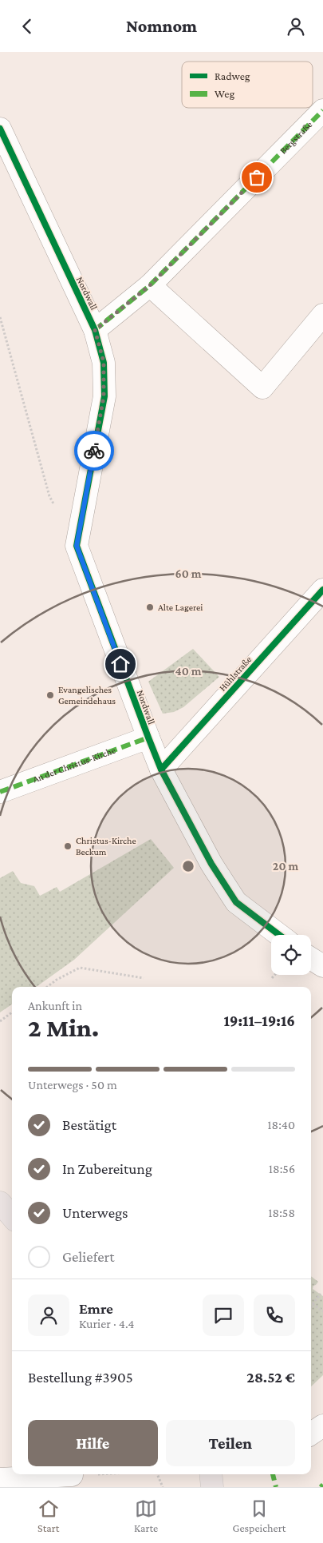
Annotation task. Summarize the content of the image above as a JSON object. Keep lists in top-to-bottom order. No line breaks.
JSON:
{"streets":{"street":["Bergstraße","Nordwall","Hühlstraße","An der Christus-Kirche"]},"crossings":[["Bergstraße","Nordwall"],["Nordwall","Hühlstraße"],["Nordwall","An der Christus-Kirche"]],"places":["Alte Lagerei","Evangelisches Gemeindehaus","Christus-Kirche Beckum"],"legend":["Radweg","Weg"],"page":{"header":"Nomnom","heading":["2 Min.","Ankunft in","19:11–19:16"],"panel":["Emre","Kurier · 4.4","Bestellung #3905","28.52 €"],"bar":"Unterwegs · 50 m","list":[["Bestätigt","18:40"],["In Zubereitung","18:56"],["Unterwegs","18:58"],"Geliefert"],"buttons":["Hilfe","Teilen"],"tabs":["Start","Karte","Gespeichert"]},"rings":["60 m","40 m","20 m"]}
